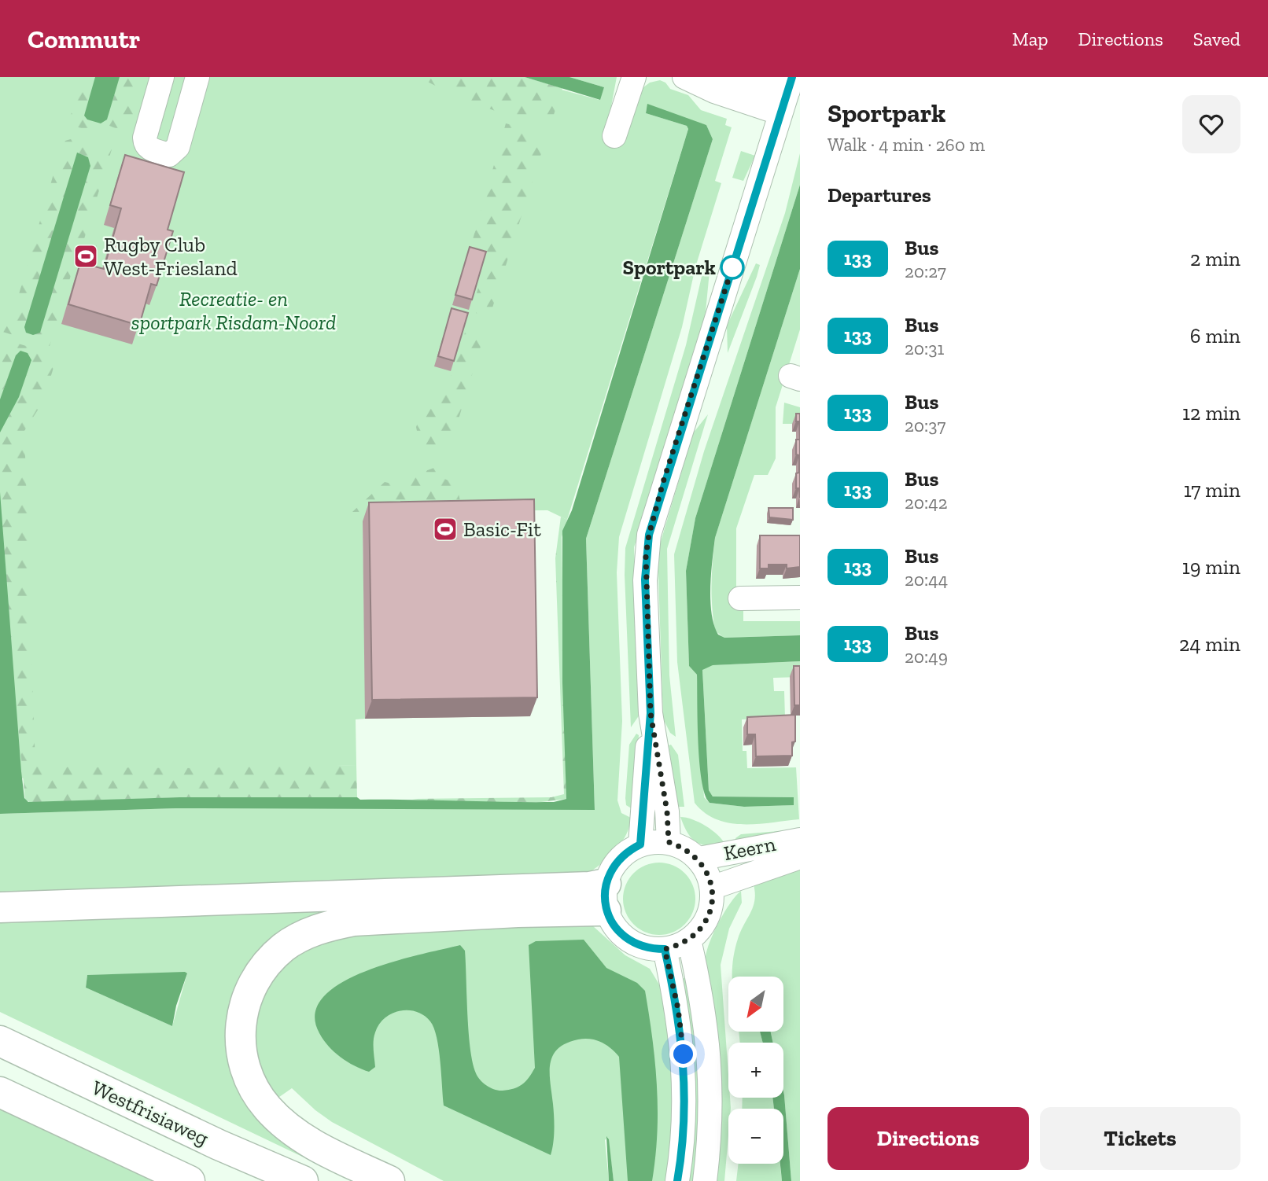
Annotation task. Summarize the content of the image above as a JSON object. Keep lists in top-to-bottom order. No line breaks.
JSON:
{"streets":{"highway":["Westfrisiaweg"],"street":["Keern"]},"parks":["Recreatie- en sportpark Risdam-Noord"],"places":{"sports":["Rugby Club West-Friesland","Basic-Fit"],"other":["Sportpark"]},"lines":["bus line 133"],"north":"bottom left","page":{"header":"Commutr","nav":["Map","Directions","Saved"],"heading":[["Sportpark","Walk · 4 min · 260 m"],"Departures"],"list":[{"mark":"133","name":"Bus","note":"20:27","value":"2 min"},{"mark":"133","name":"Bus","note":"20:31","value":"6 min"},{"mark":"133","name":"Bus","note":"20:37","value":"12 min"},{"mark":"133","name":"Bus","note":"20:42","value":"17 min"},{"mark":"133","name":"Bus","note":"20:44","value":"19 min"},{"mark":"133","name":"Bus","note":"20:49","value":"24 min"}],"map_buttons":["+","−"],"buttons":["Directions","Tickets"]}}
